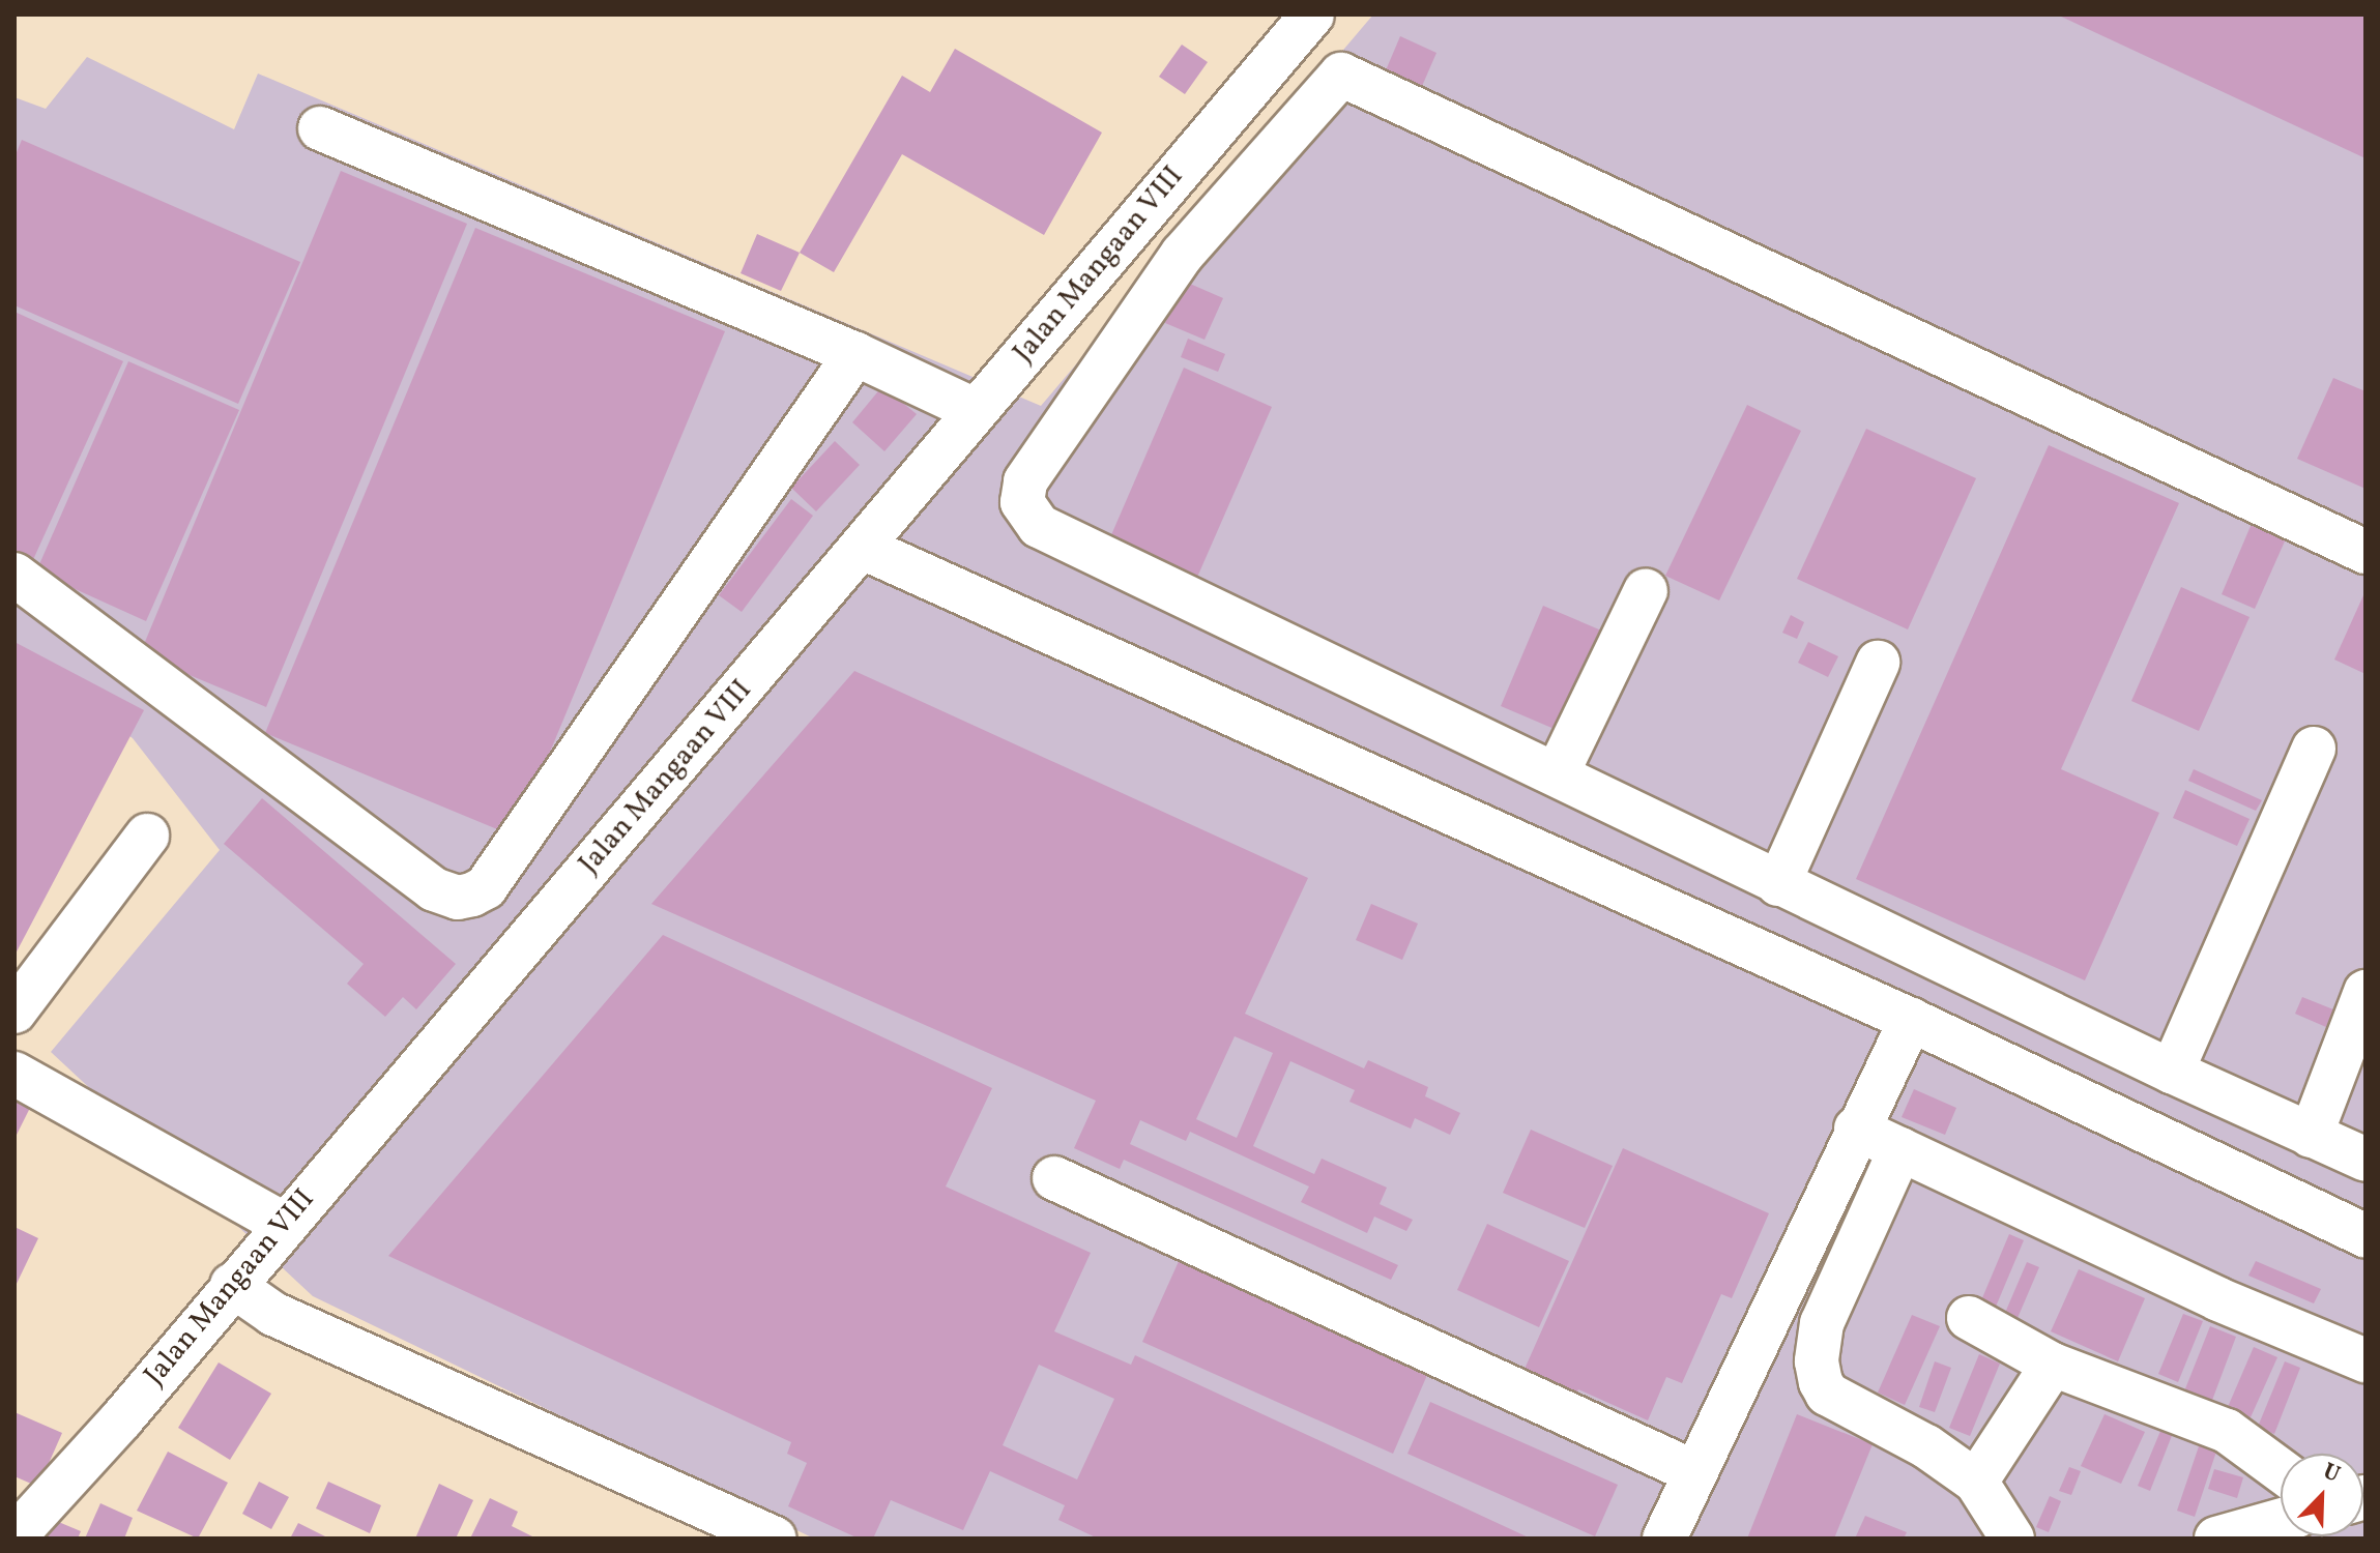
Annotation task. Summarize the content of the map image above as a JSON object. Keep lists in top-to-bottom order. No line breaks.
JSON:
{"streets":{"street":["Jalan Mangaan VIII"]},"north":"top right"}
